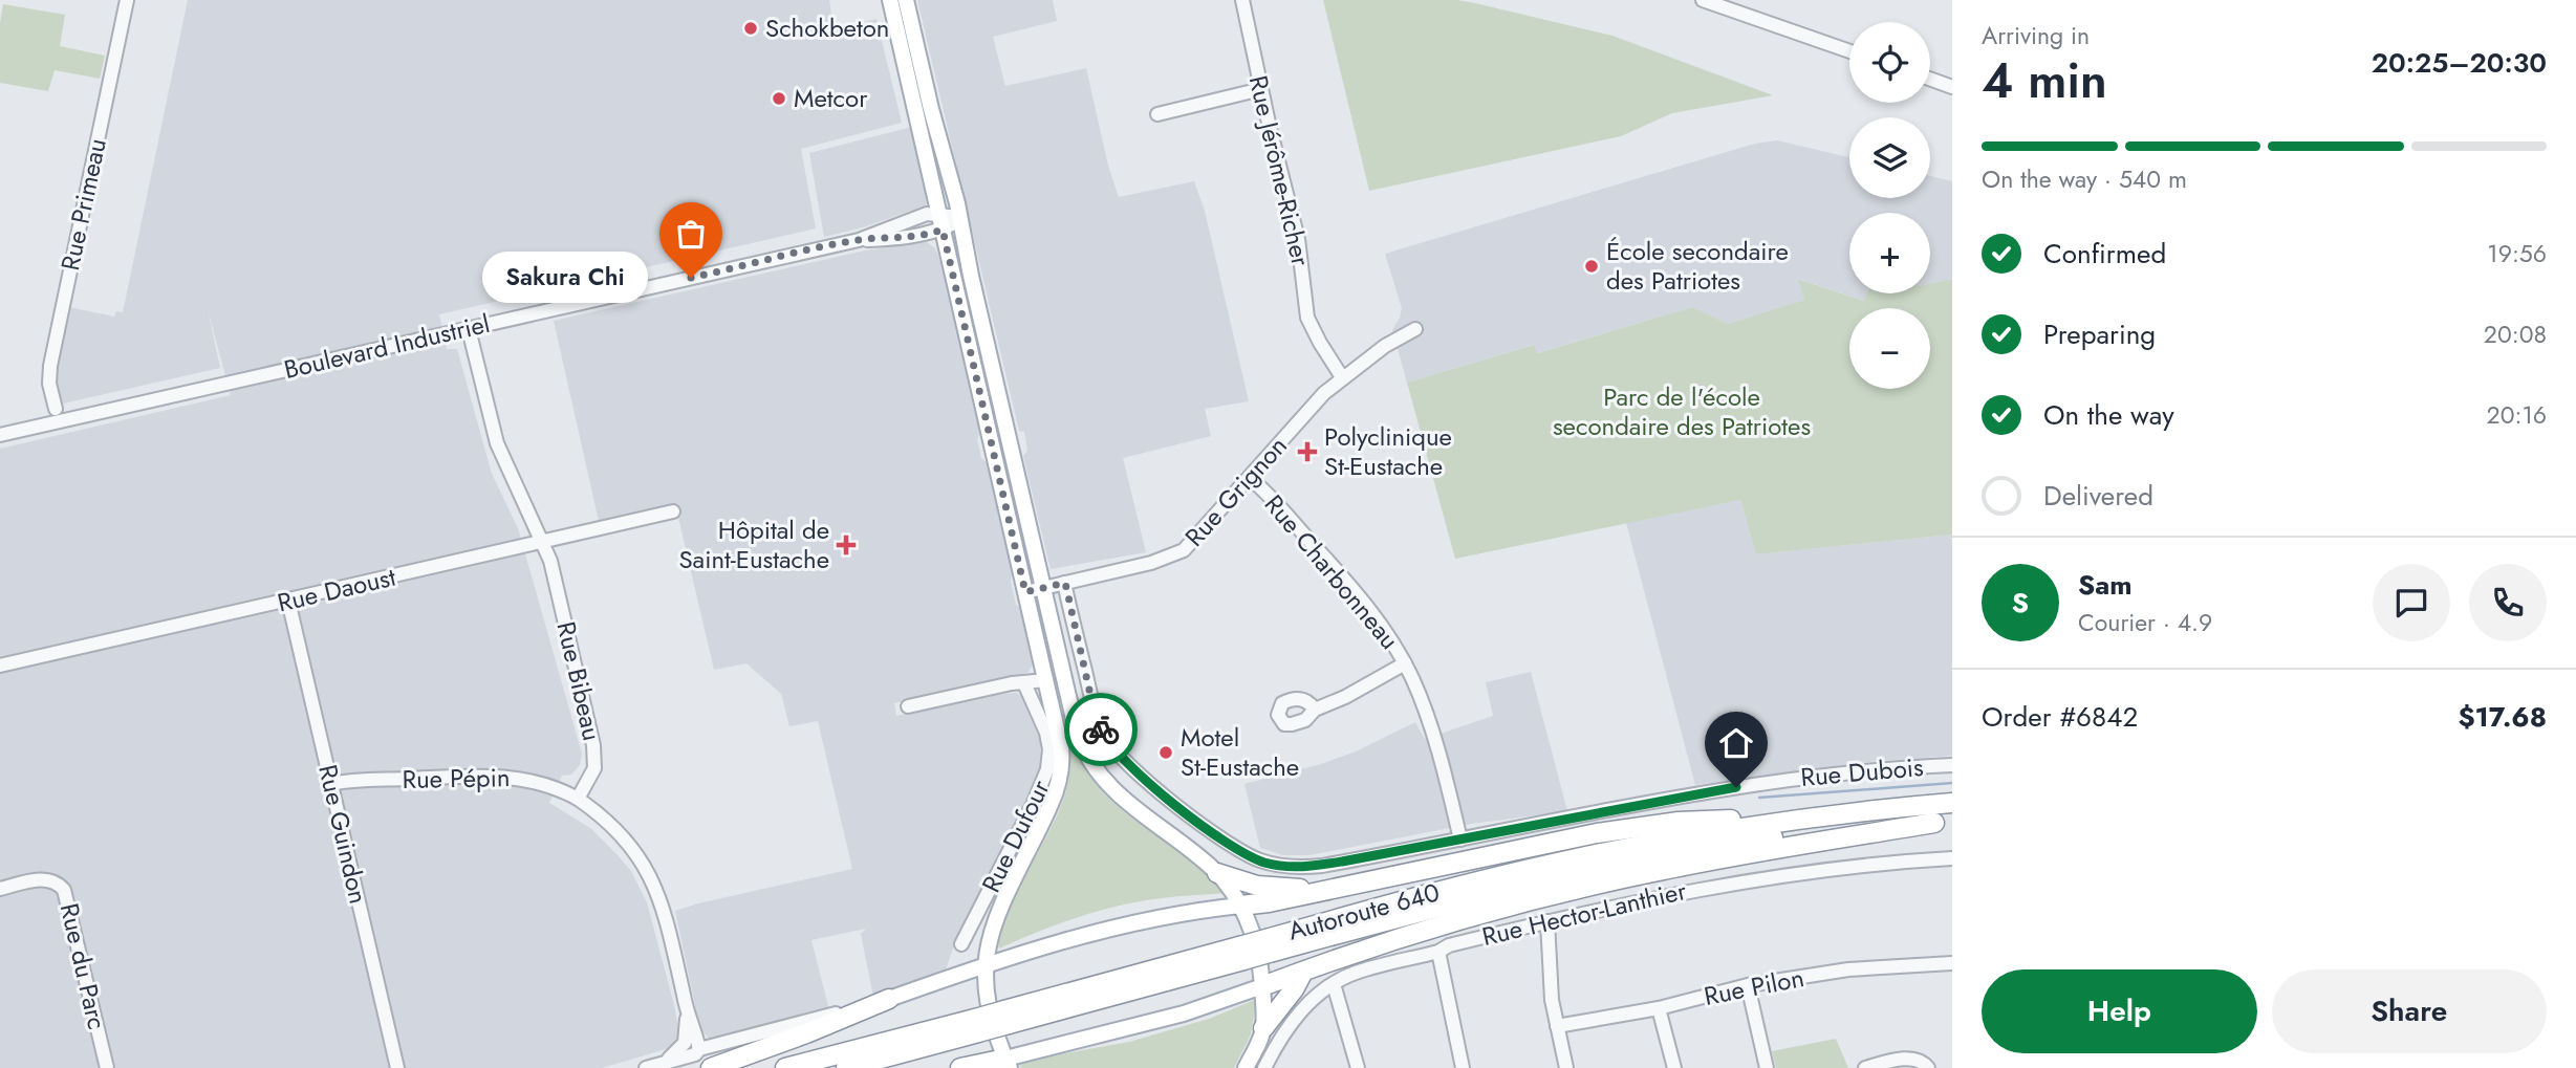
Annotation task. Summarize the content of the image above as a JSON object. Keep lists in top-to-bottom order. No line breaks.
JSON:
{"streets":{"highway":["Autoroute 640"],"street":["Rue Jérôme-Richer","Rue Primeau","Boulevard Industriel","Rue Grignon","Rue Charbonneau","Rue Daoust","Rue Bibeau","Rue Dubois","Rue Pépin","Rue Guindon","Rue Dufour","Rue Hector-Lanthier","Rue du Parc","Rue Pilon"]},"crossings":[["Rue Jérôme-Richer","Rue Grignon"],["Boulevard Industriel","Rue Bibeau"],["Rue Grignon","Rue Charbonneau"],["Rue Grignon","Rue Dubois"],["Rue Charbonneau","Rue Dubois"],["Rue Daoust","Rue Bibeau"],["Rue Daoust","Rue Guindon"],["Rue Bibeau","Rue Pépin"],["Rue Pépin","Rue Guindon"]],"parks":["Parc de l'école secondaire des Patriotes"],"places":{"other":["Schokbeton","Metcor","École secondaire des Patriotes","Sakura Chi","Motel St-Eustache"],"health":["Polyclinique St-Eustache","Hôpital de Saint-Eustache"]},"page":{"heading":["4 min","Arriving in","20:25–20:30"],"panel":["Sam","Courier · 4.9","Order #6842","$17.68"],"map_buttons":["+","−"],"bar":"On the way · 540 m","list":[["Confirmed","19:56"],["Preparing","20:08"],["On the way","20:16"],"Delivered"],"bubble":"Sakura Chi","round":"S","buttons":["Help","Share"]}}
